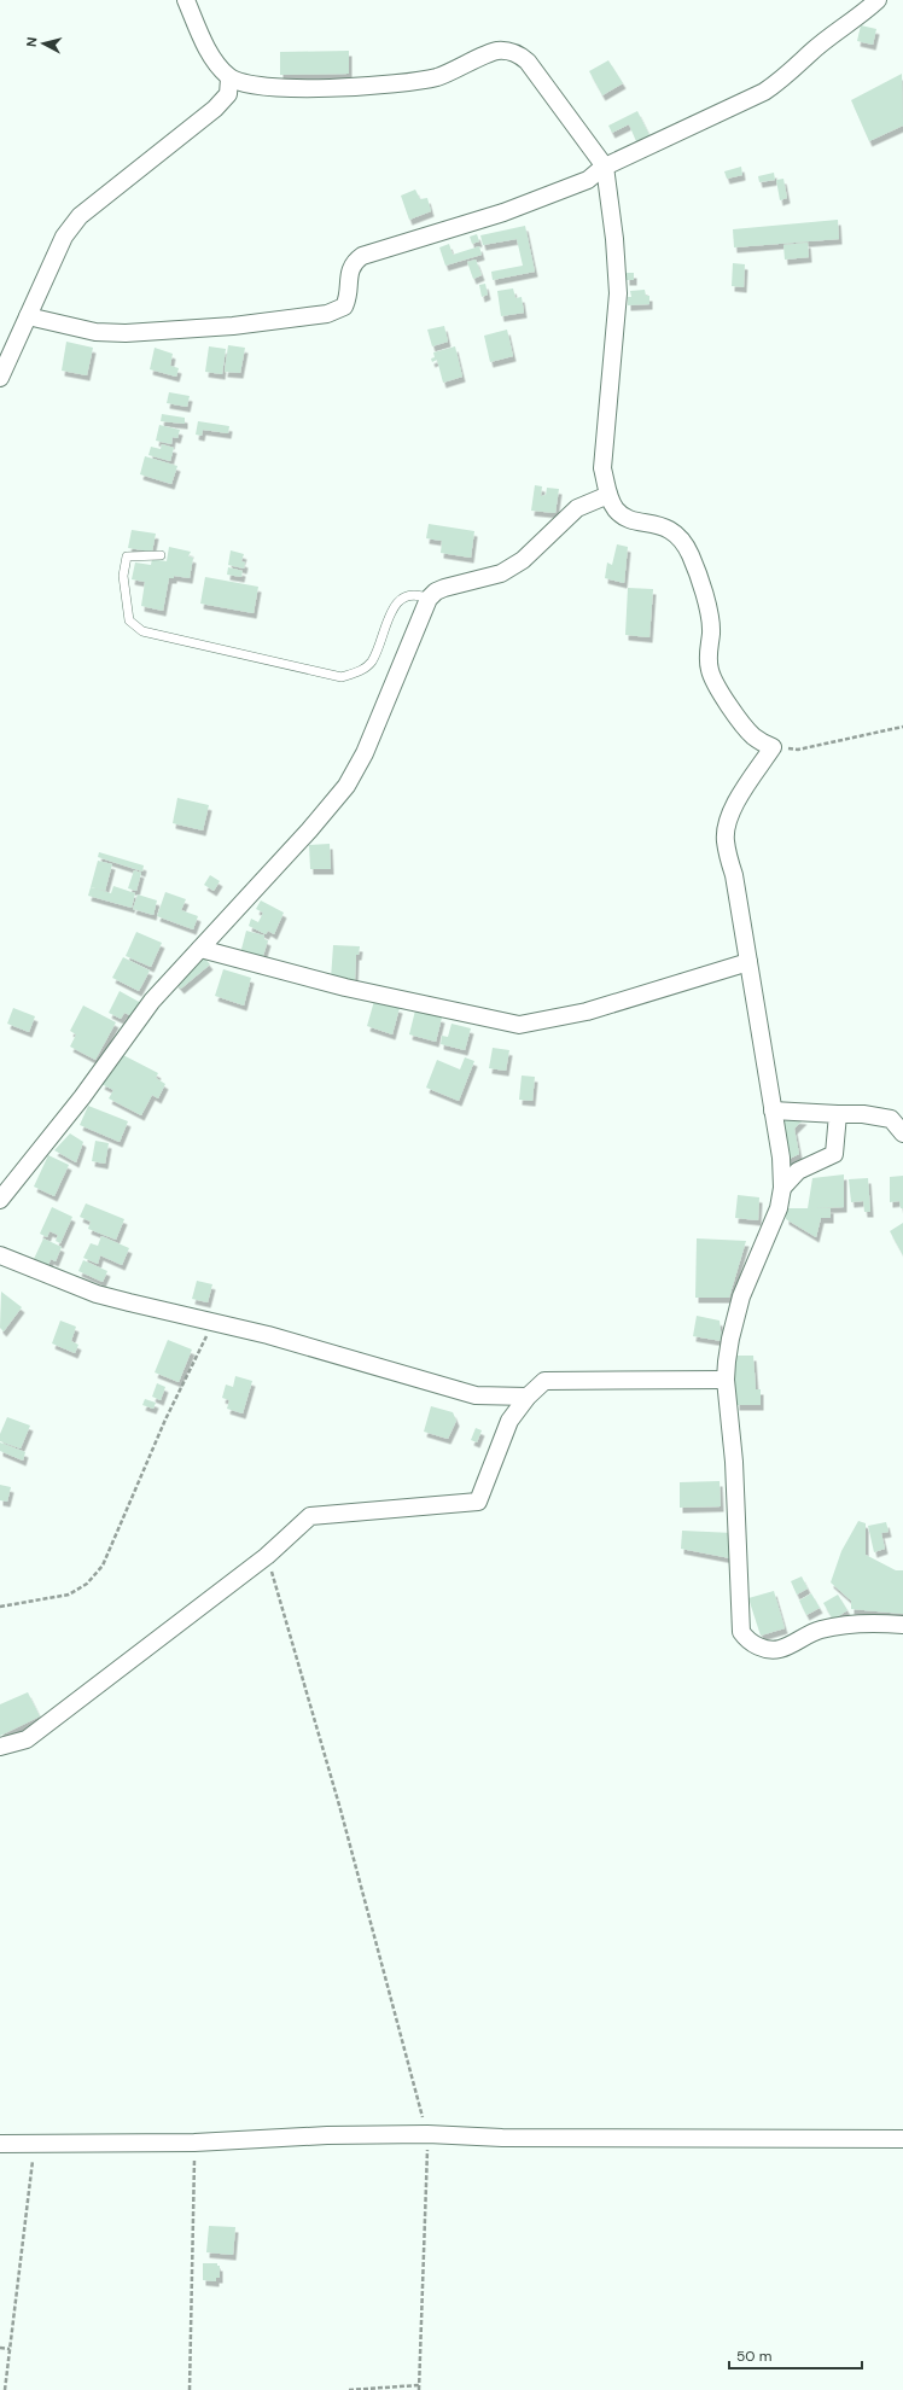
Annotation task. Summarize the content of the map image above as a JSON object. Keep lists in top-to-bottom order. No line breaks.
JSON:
{"scale_bar":"50 m","north":"left"}
